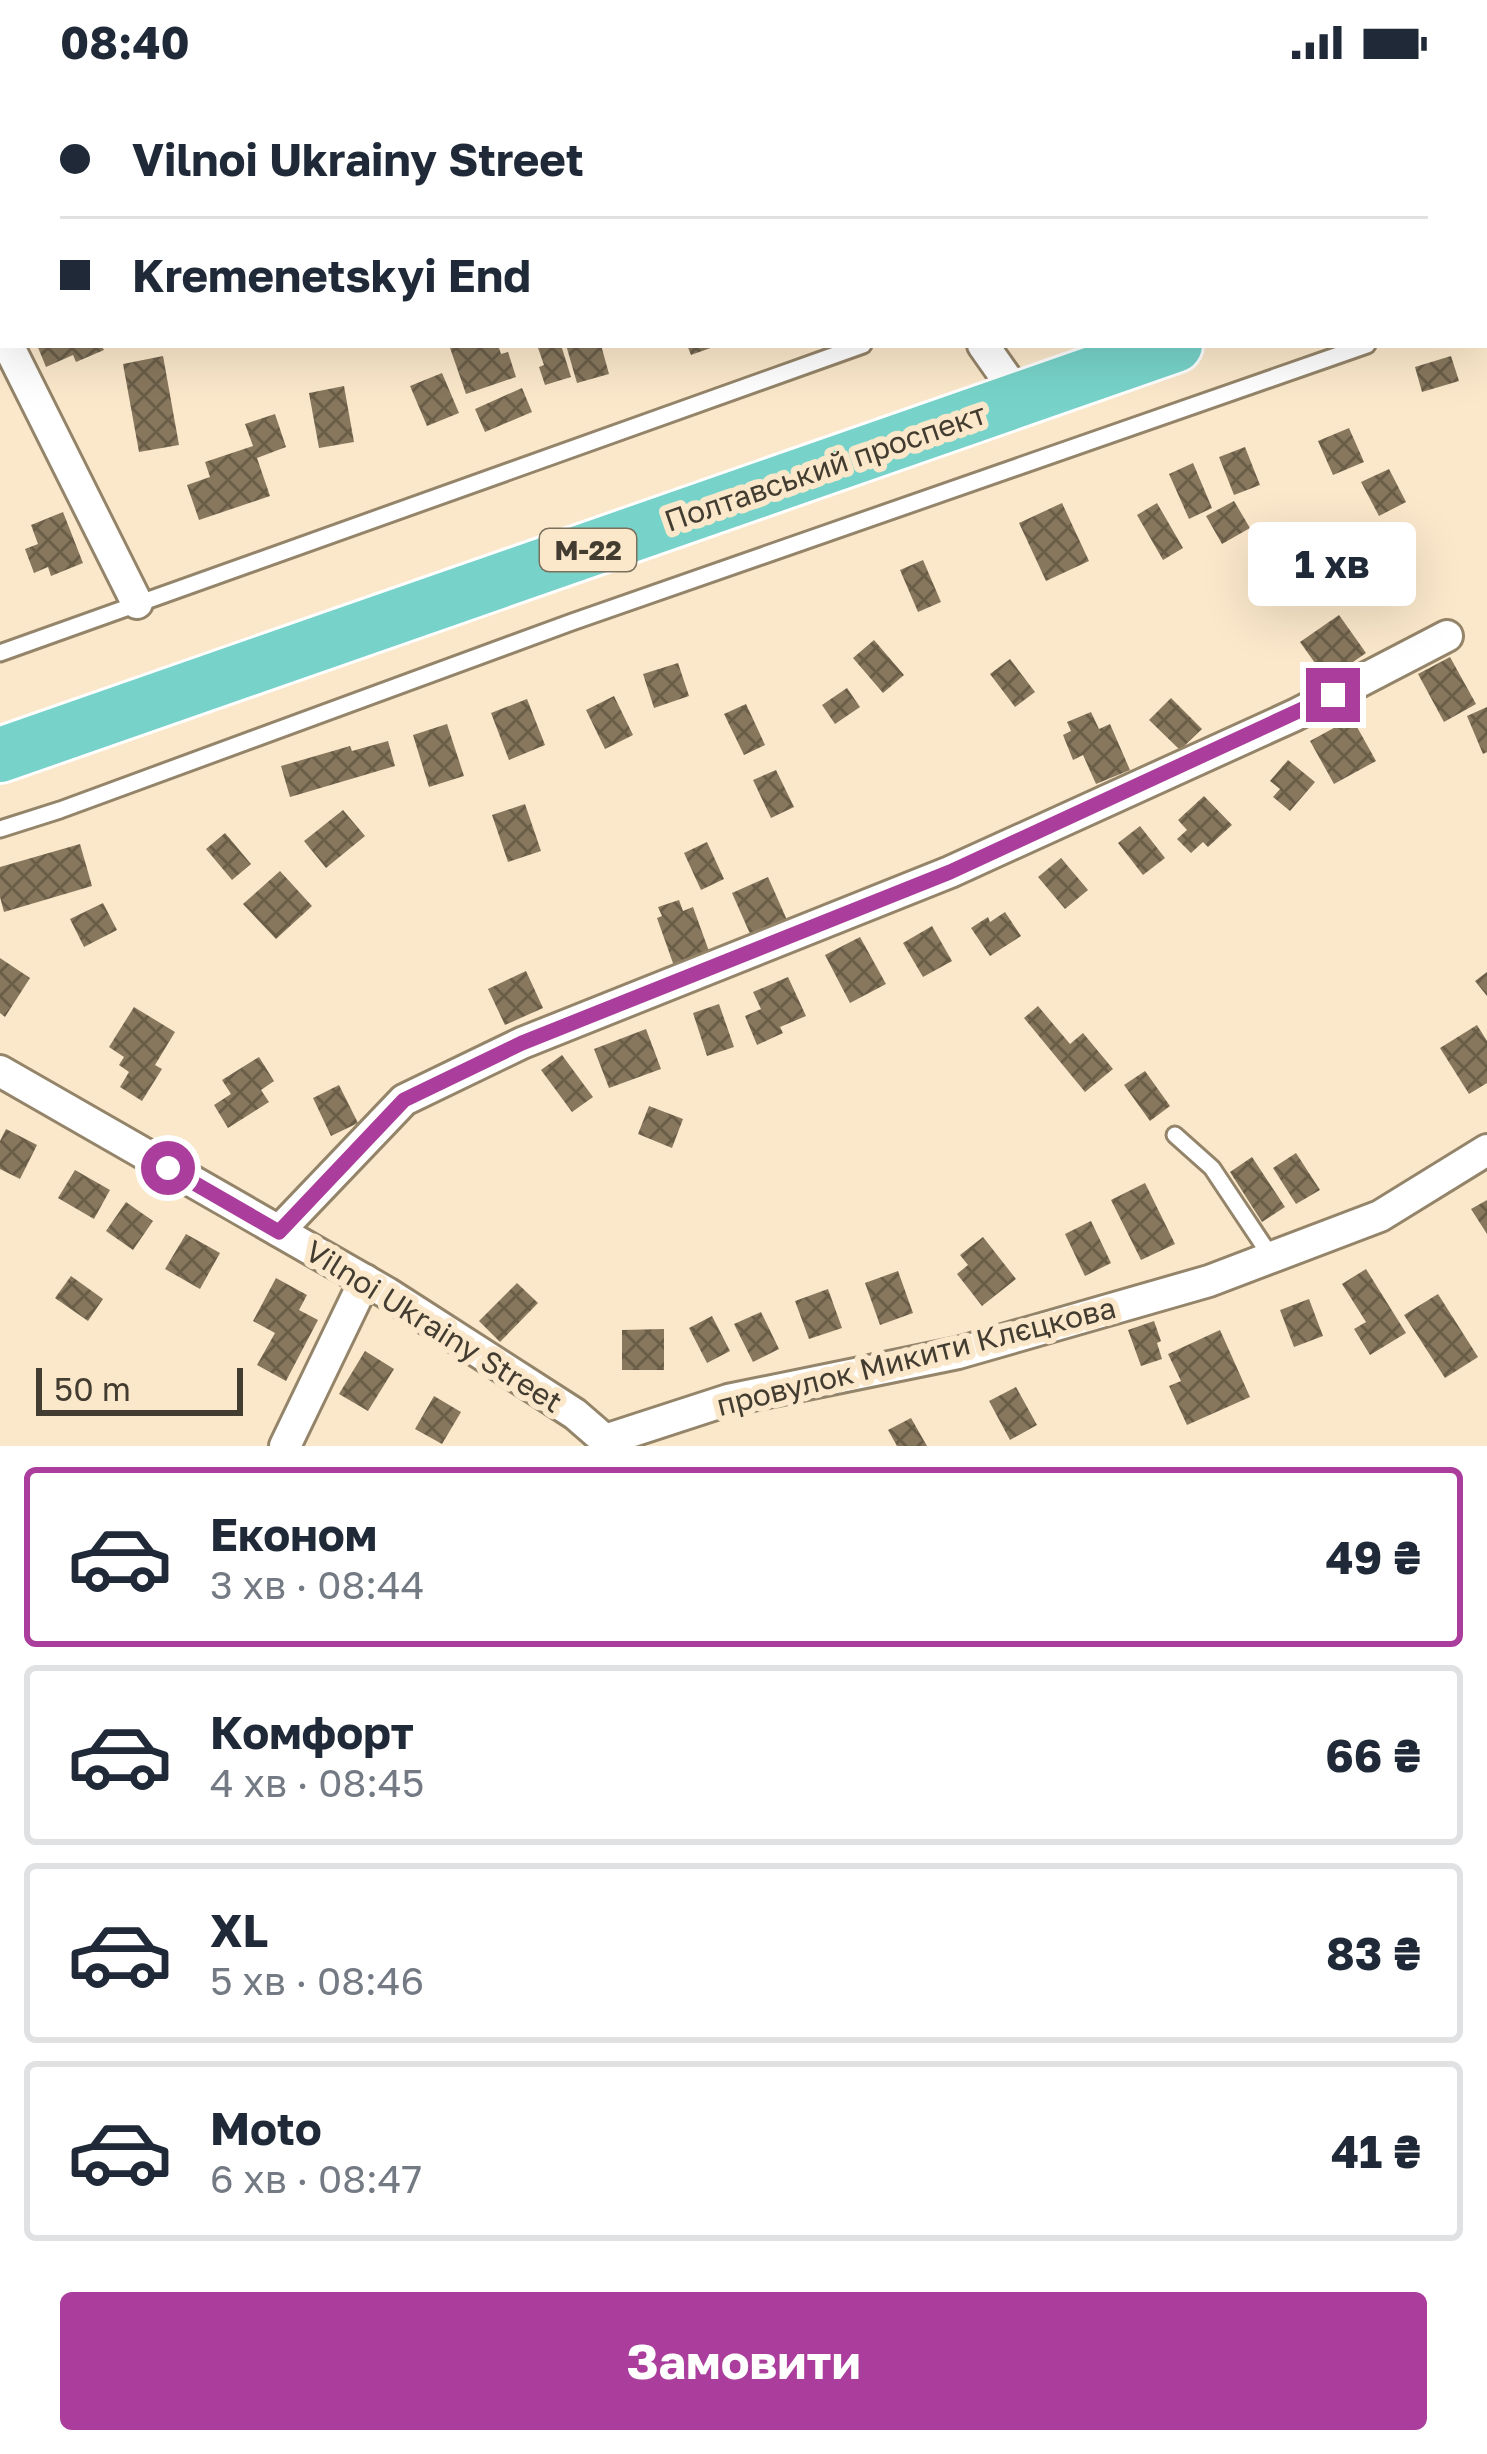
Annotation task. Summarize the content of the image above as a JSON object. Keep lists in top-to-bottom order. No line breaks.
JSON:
{"streets":{"highway":["Полтавський проспект","М-22"],"street":["Vilnoi Ukrainy Street","провулок Микити Клєцкова"]},"crossings":[["Vilnoi Ukrainy Street","провулок Микити Клєцкова"]],"scale_bar":"50 m","page":{"status":"08:40","banner":["Vilnoi Ukrainy Street","Kremenetskyi End"],"bubble":"1 хв","scale":"50 m","list":[{"name":"Економ","note":"3 хв · 08:44","value":"49 ₴"},{"name":"Комфорт","note":"4 хв · 08:45","value":"66 ₴"},{"name":"XL","note":"5 хв · 08:46","value":"83 ₴"},{"name":"Moto","note":"6 хв · 08:47","value":"41 ₴"}],"buttons":"Замовити"}}
